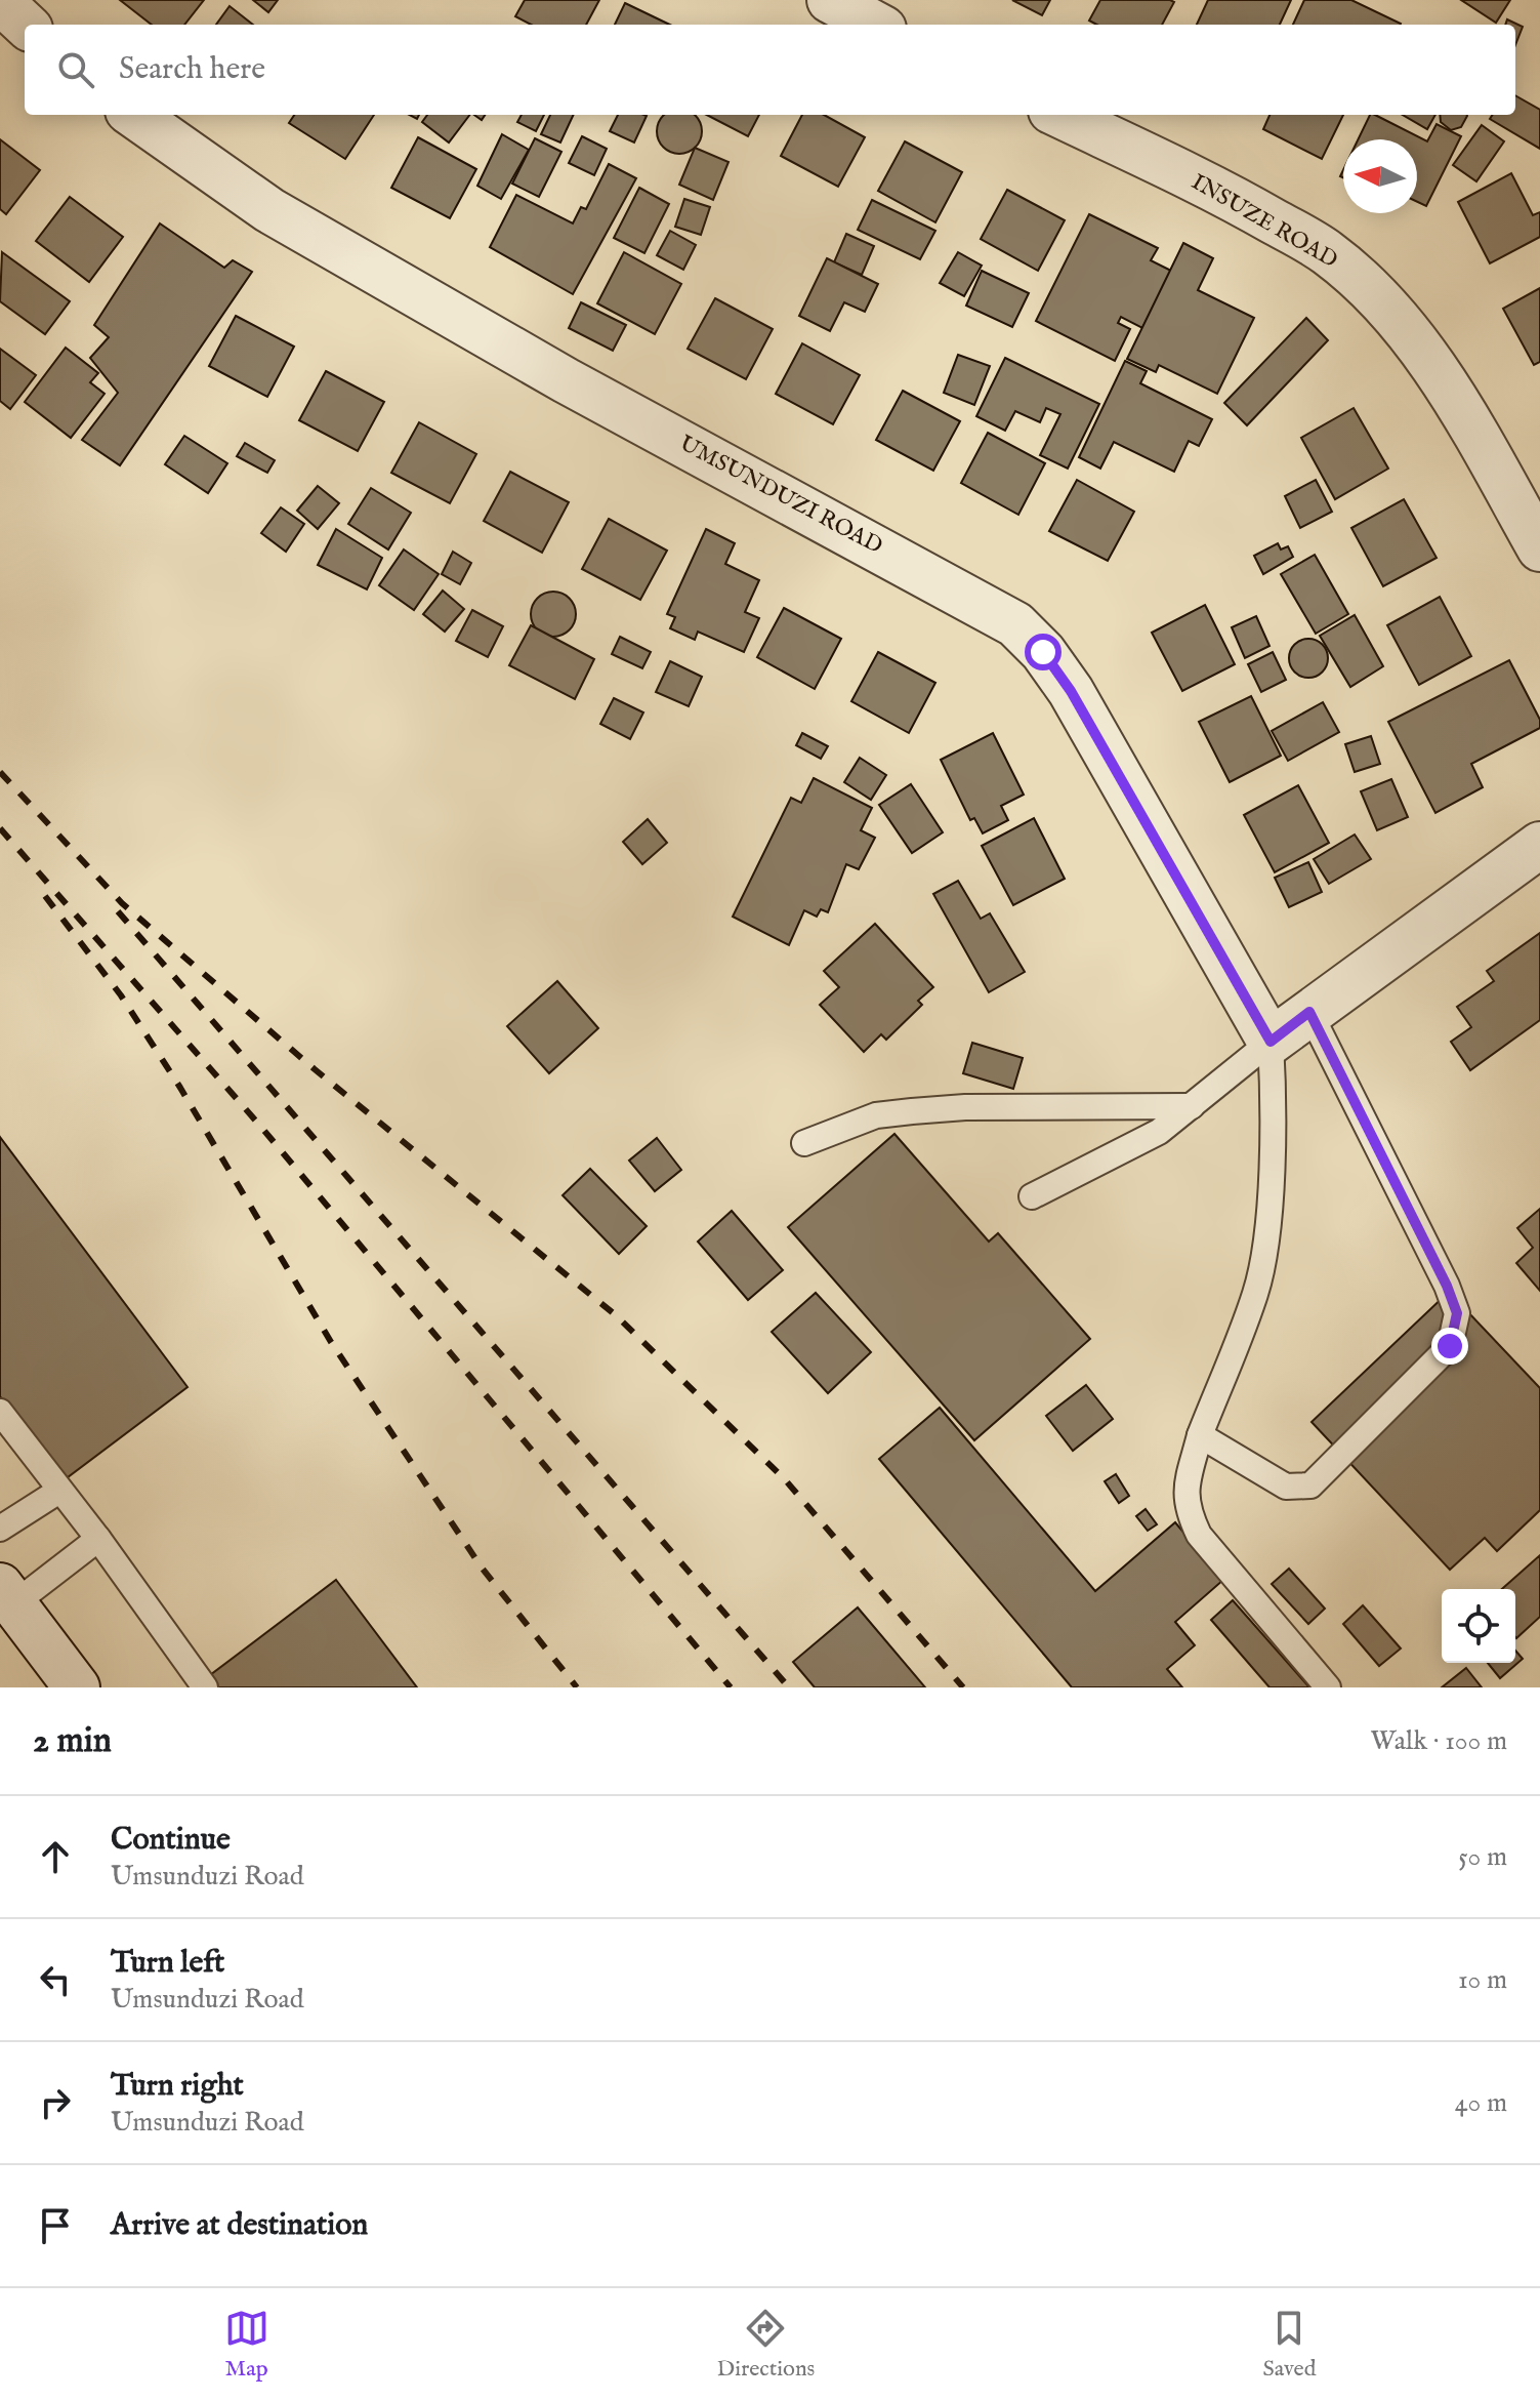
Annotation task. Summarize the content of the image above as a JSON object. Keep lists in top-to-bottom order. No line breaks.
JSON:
{"streets":{"street":["INSUZE ROAD","UMSUNDUZI ROAD"]},"north":"left","page":{"search":"Search here","heading":["2 min","Walk · 100 m"],"list":[["Continue","Umsunduzi Road","50 m"],["Turn left","Umsunduzi Road","10 m"],["Turn right","Umsunduzi Road","40 m"],"Arrive at destination"],"nav":["Map","Directions","Saved"]}}
